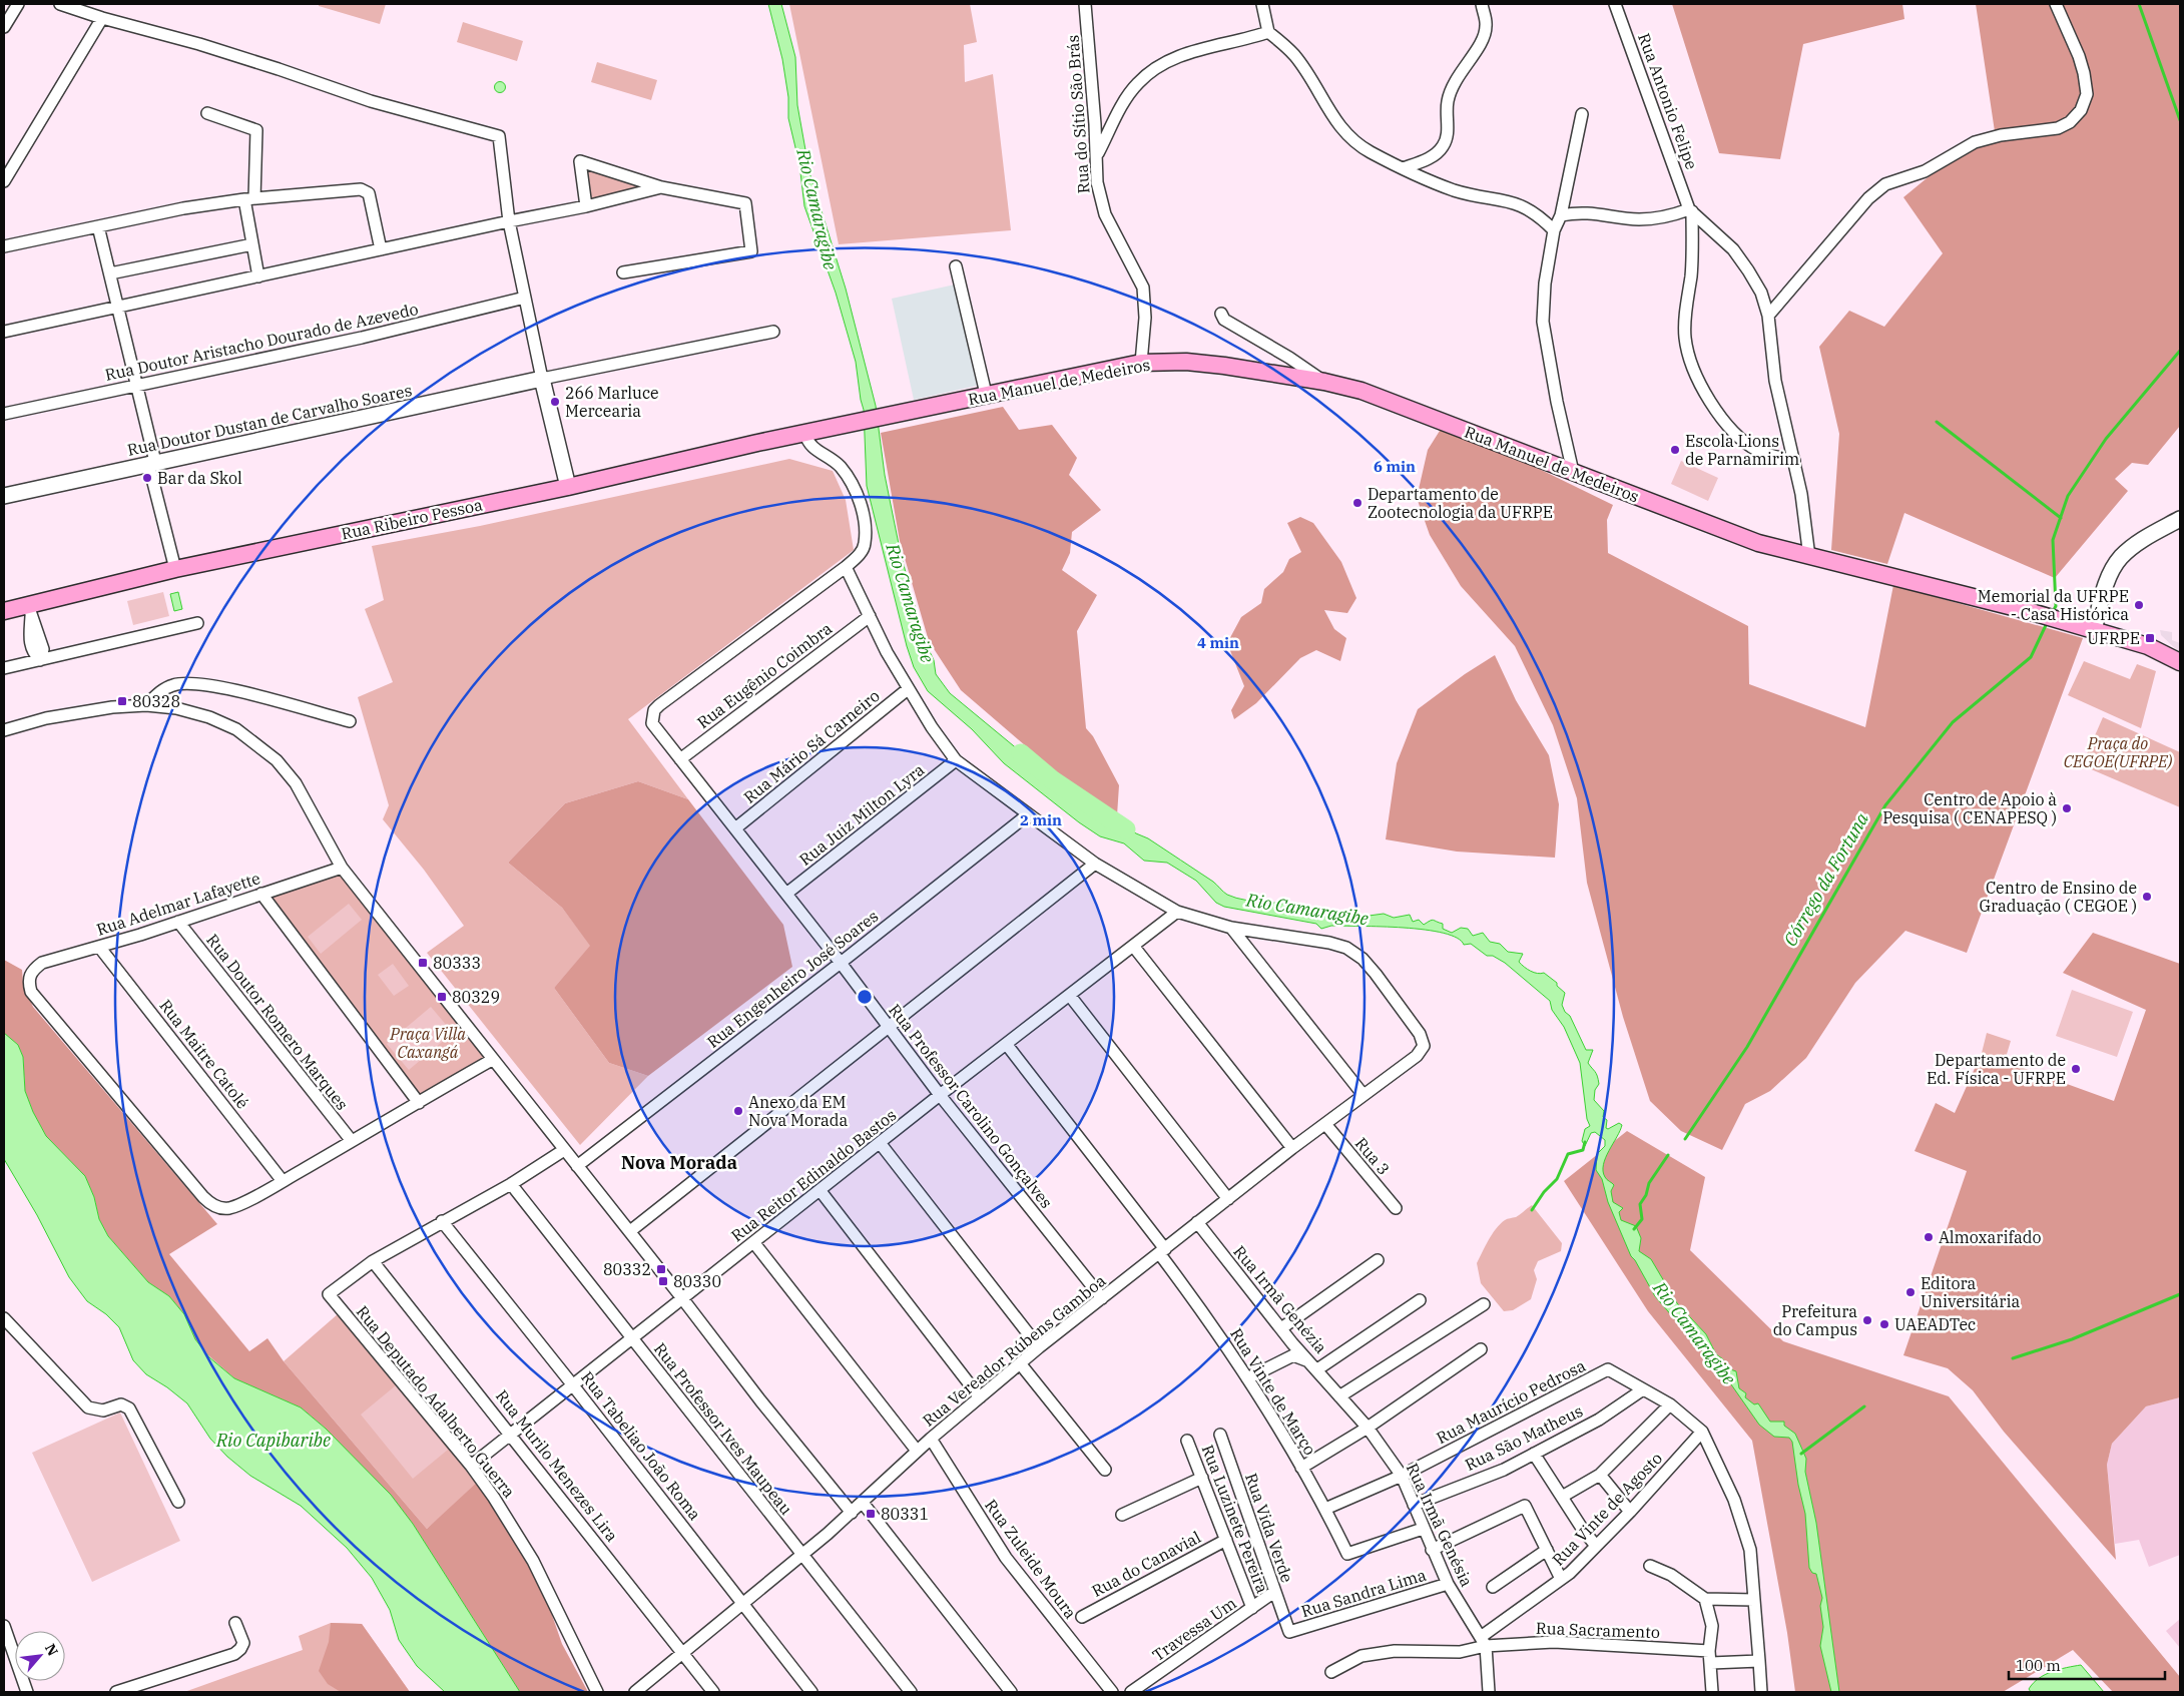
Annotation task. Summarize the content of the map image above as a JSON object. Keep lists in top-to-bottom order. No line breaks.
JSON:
{"streets":{"main road":["Rua Manuel de Medeiros","Rua Ribeiro Pessoa"],"street":["Rua Antonio Felipe","Rua do Sítio São Brás","Rua Doutor Aristacho Dourado de Azevedo","Rua Doutor Dustan de Carvalho Soares","Rua Eugênio Coimbra","Rua Mário Sá Carneiro","Rua Juiz Milton Lyra","Rua Adelmar Lafayette","Rua Engenheiro José Soares","Rua Doutor Romero Marques","Rua Maitre Catolé","Rua Professor Carolino Gonçalves","Rua 3","Rua Reitor Edinaldo Bastos","Rua Irmã Genézia","Rua Vereador Rúbens Gamboa","Rua Vinte de Março","Rua Deputado Adalberto Guerra","Rua Maurício Pedrosa","Rua Professor Ives Maupeau","Rua São Matheus","Rua Tabeliao João Roma","Rua Murilo Menezes Lira","Rua Vinte de Agosto","Rua Luzinete Pereira","Rua Irmã Genésia","Rua Vida Verde","Rua Zuleide Moura","Rua do Canavial","Rua Sandra Lima","Travessa Um","Rua Sacramento"]},"crossings":[["Rua do Sítio São Brás","Rua Manuel de Medeiros"],["Rua Manuel de Medeiros","Rua Ribeiro Pessoa"],["Rua Eugênio Coimbra","Rua Professor Carolino Gonçalves"],["Rua Mário Sá Carneiro","Rua Professor Carolino Gonçalves"],["Rua Juiz Milton Lyra","Rua Professor Carolino Gonçalves"],["Rua Adelmar Lafayette","Rua Doutor Romero Marques"],["Rua Adelmar Lafayette","Rua Maitre Catolé"],["Rua Engenheiro José Soares","Rua Professor Carolino Gonçalves"],["Rua Professor Carolino Gonçalves","Rua Reitor Edinaldo Bastos"],["Rua Professor Carolino Gonçalves","Rua Vereador Rúbens Gamboa"],["Rua 3","Rua Vereador Rúbens Gamboa"],["Rua Reitor Edinaldo Bastos","Rua Vinte de Março"],["Rua Reitor Edinaldo Bastos","Rua Deputado Adalberto Guerra"],["Rua Reitor Edinaldo Bastos","Rua Professor Ives Maupeau"],["Rua Reitor Edinaldo Bastos","Rua Tabeliao João Roma"],["Rua Reitor Edinaldo Bastos","Rua Murilo Menezes Lira"],["Rua Irmã Genézia","Rua Vereador Rúbens Gamboa"],["Rua Irmã Genézia","Rua Irmã Genésia"],["Rua Vereador Rúbens Gamboa","Rua Vinte de Março"],["Rua Vereador Rúbens Gamboa","Rua Professor Ives Maupeau"],["Rua Vereador Rúbens Gamboa","Rua Tabeliao João Roma"],["Rua Vereador Rúbens Gamboa","Rua Murilo Menezes Lira"],["Rua Vereador Rúbens Gamboa","Rua Zuleide Moura"],["Rua Vinte de Março","Rua Maurício Pedrosa"],["Rua Vinte de Março","Rua Irmã Genésia"],["Rua Deputado Adalberto Guerra","Rua Murilo Menezes Lira"],["Rua Maurício Pedrosa","Rua São Matheus"],["Rua Maurício Pedrosa","Rua Vinte de Agosto"],["Rua Maurício Pedrosa","Rua Irmã Genésia"],["Rua São Matheus","Rua Irmã Genésia"],["Rua Vinte de Agosto","Rua Irmã Genésia"],["Rua Vinte de Agosto","Rua Sacramento"],["Rua Luzinete Pereira","Rua do Canavial"],["Rua Luzinete Pereira","Travessa Um"],["Rua Irmã Genésia","Rua Sandra Lima"],["Rua Irmã Genésia","Rua Sacramento"],["Rua Vida Verde","Rua Sandra Lima"],["Rua Vida Verde","Travessa Um"]],"districts":["Nova Morada"],"water":["Rio Camaragibe","Córrego da Fortuna","Rio Capibaribe"],"parks":["Praça do CEGOE(UFRPE)","Praça Villa Caxangá"],"places":{"other":["266 Marluce Mercearia","Escola Lions de Parnamirim","Bar da Skol","Departamento de Zootecnologia da UFRPE","Memorial da UFRPE - Casa Histórica","Centro de Apoio à Pesquisa ( CENAPESQ )","Centro de Ensino de Graduação ( CEGOE )","Departamento de Ed. Física - UFRPE","Anexo da EM Nova Morada","Almoxarifado","Editora Universitária","Prefeitura do Campus","UAEADTec"],"transit":["UFRPE","80328","80333","80329","80332","80330","80331"]},"scale_bar":"100 m","north":"top right","rings":["6 min","4 min","2 min"]}
